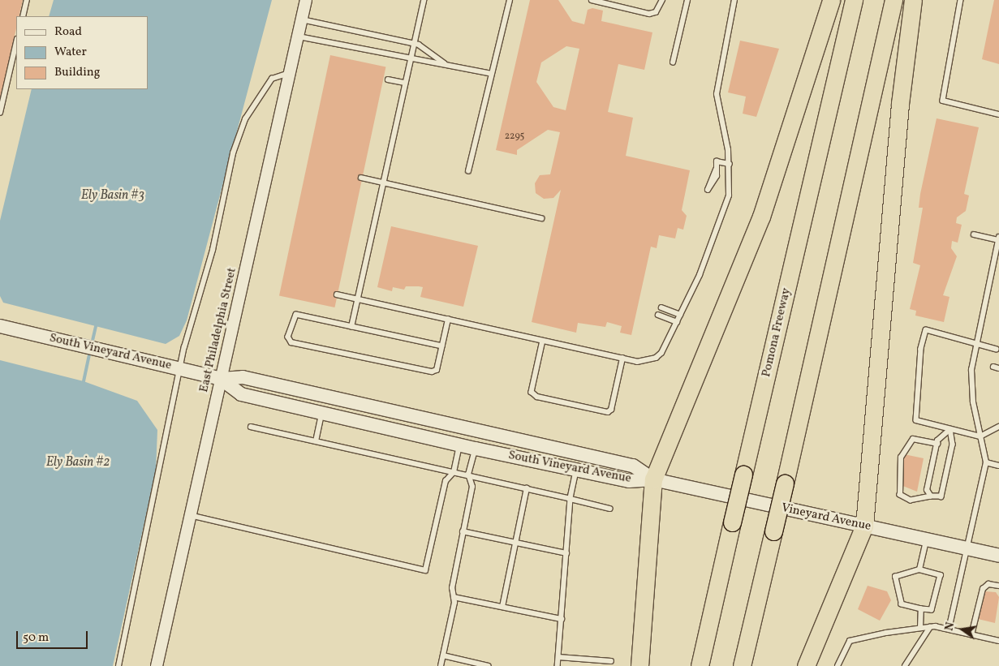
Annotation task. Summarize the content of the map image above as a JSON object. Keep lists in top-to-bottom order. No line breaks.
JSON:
{"streets":{"highway":["Pomona Freeway"],"main road":["South Vineyard Avenue","Vineyard Avenue"],"street":["East Philadelphia Street"]},"crossings":[["East Philadelphia Street","South Vineyard Avenue"],["South Vineyard Avenue","Vineyard Avenue"]],"water":["Ely Basin #3","Ely Basin #2"],"house_numbers":["2295"],"legend":["Road","Water","Building"],"scale_bar":"50 m","north":"left"}
